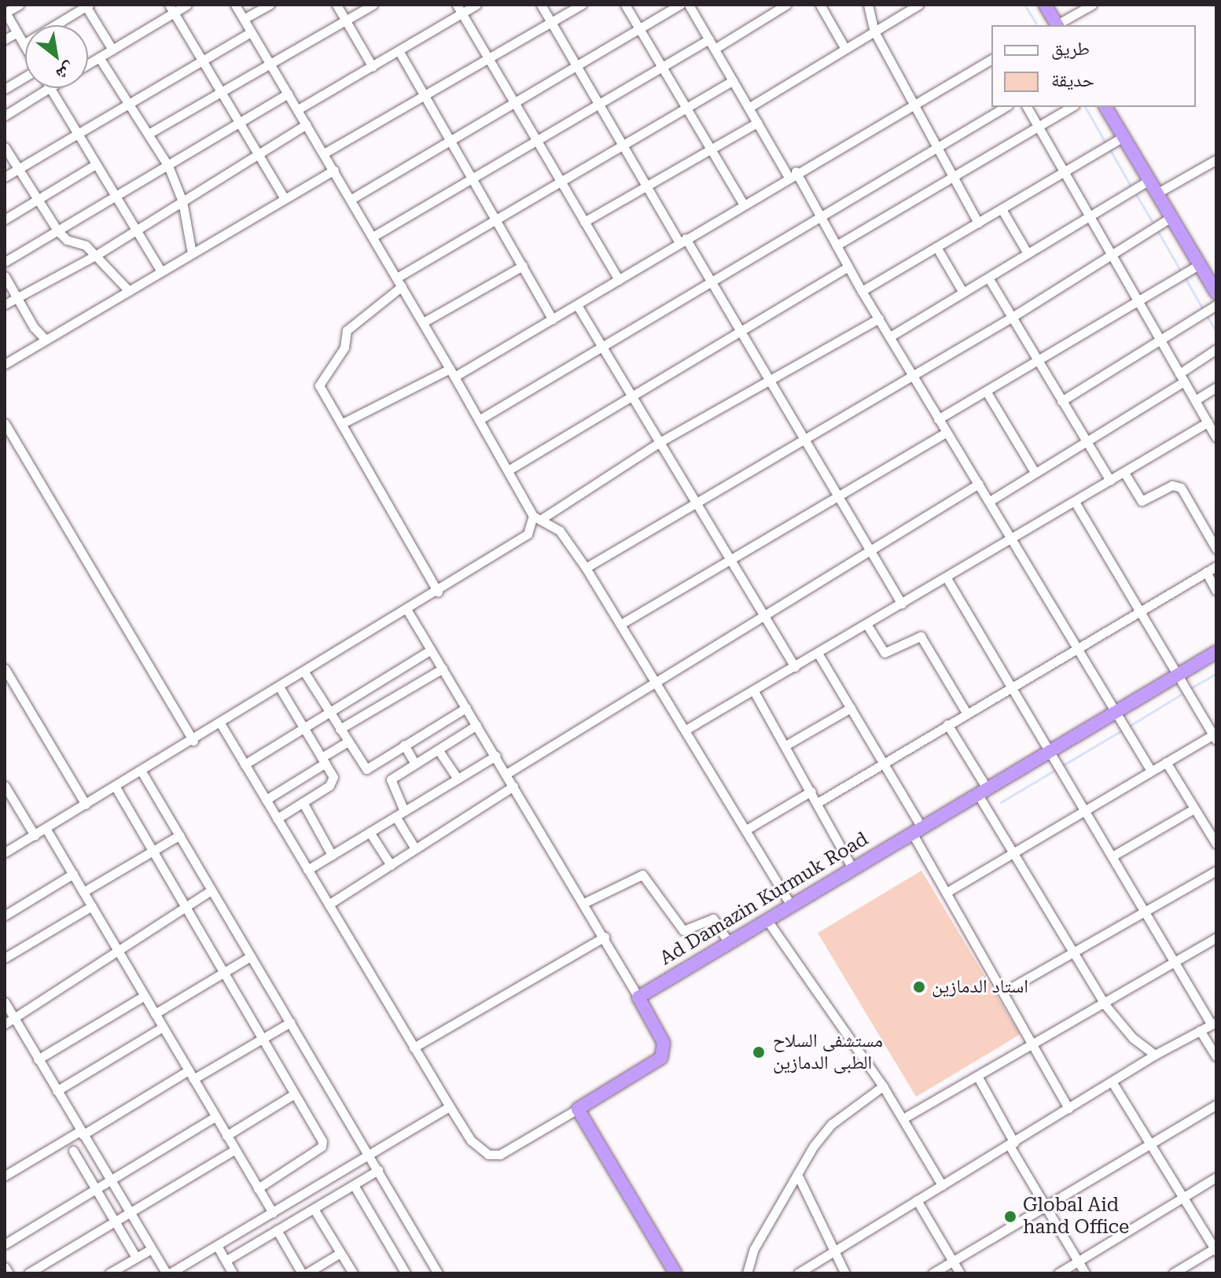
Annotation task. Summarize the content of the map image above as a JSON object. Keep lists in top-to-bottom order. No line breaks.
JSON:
{"streets":{"highway":["Ad Damazin Kurmuk Road"]},"places":["استاد الدمازين","مستشفى السلاح الطبى الدمازين","Global Aid hand Office"],"legend":["طريق","حديقة"],"north":"bottom right"}
